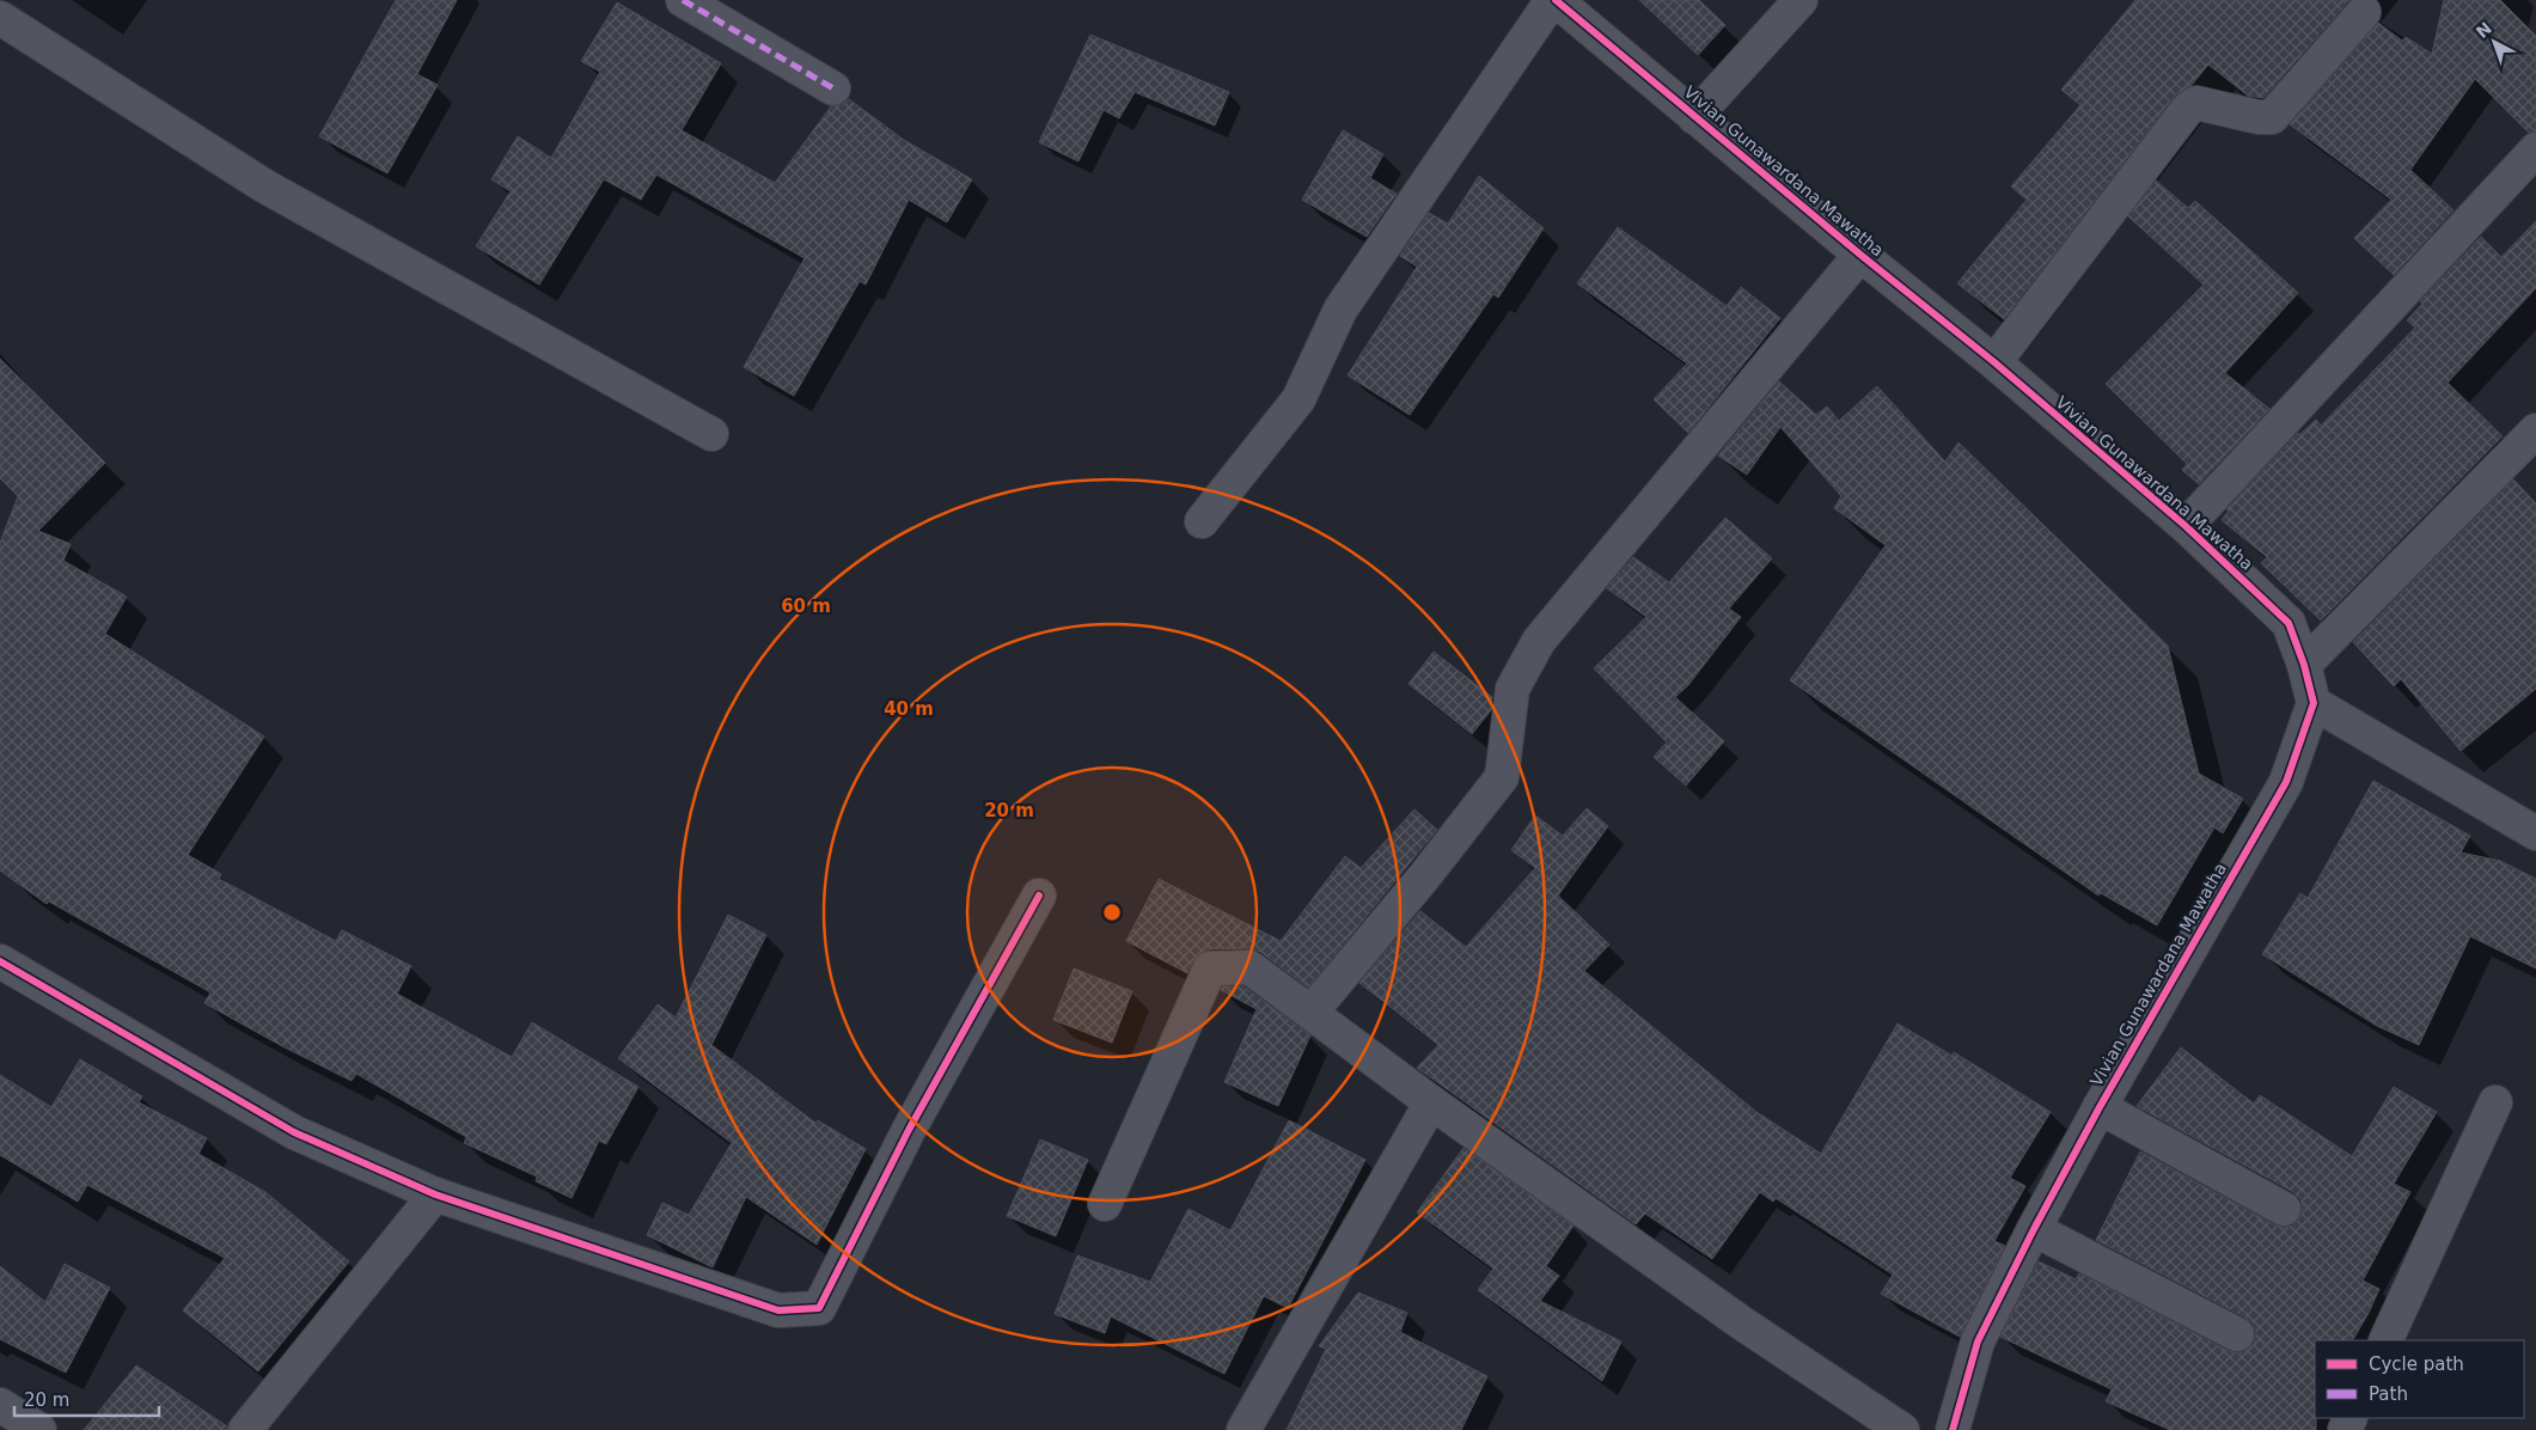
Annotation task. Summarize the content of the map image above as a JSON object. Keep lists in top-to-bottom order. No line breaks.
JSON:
{"streets":{"street":["Vivian Gunawardana Mawatha"]},"legend":["Cycle path","Path"],"scale_bar":"20 m","north":"top left","rings":["60 m","40 m","20 m"]}
